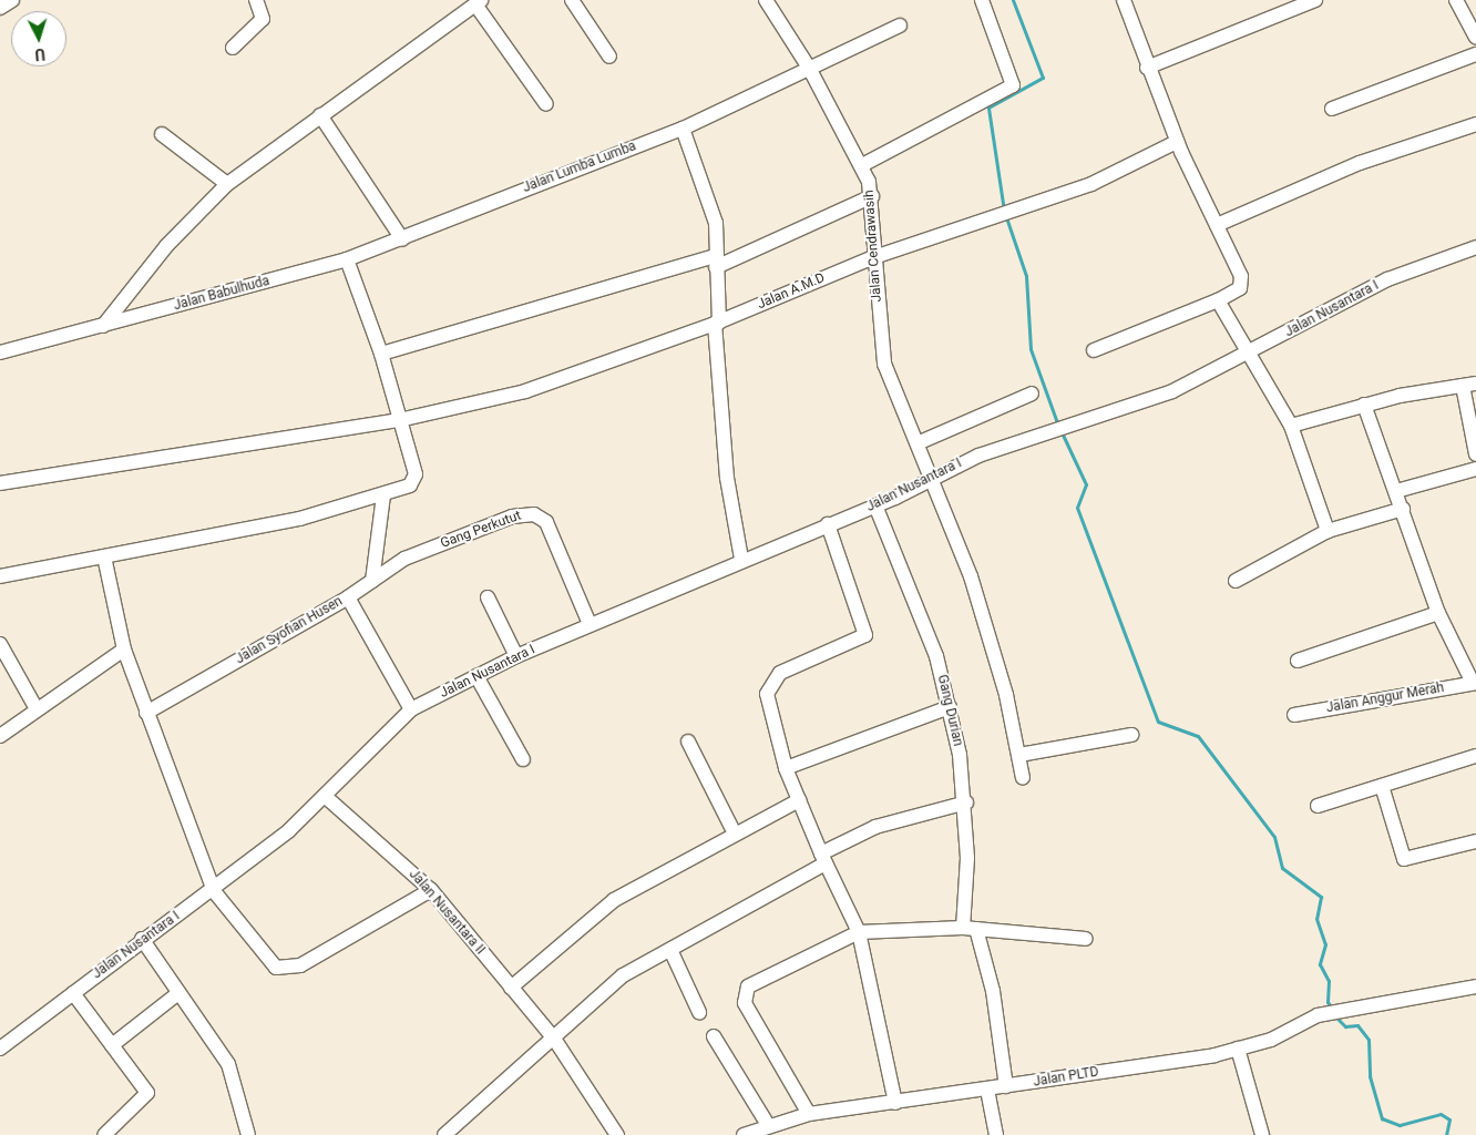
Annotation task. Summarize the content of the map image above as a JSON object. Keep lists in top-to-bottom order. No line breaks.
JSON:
{"streets":{"street":["Jalan Lumba Lumba","Jalan Cendrawasih","Jalan A.M.D","Jalan Babulhuda","Jalan Nusantara I","Gang Perkutut","Jalan Syofian Husen","Jalan Anggur Merah","Gang Durian","Jalan Nusantara II","Jalan PLTD"]},"crossings":[["Jalan Lumba Lumba","Jalan Cendrawasih"],["Jalan Lumba Lumba","Jalan Babulhuda"],["Jalan Cendrawasih","Jalan A.M.D"],["Jalan Cendrawasih","Jalan Nusantara I"],["Jalan Nusantara I","Gang Perkutut"],["Jalan Nusantara I","Jalan Syofian Husen"],["Jalan Nusantara I","Gang Durian"],["Jalan Nusantara I","Jalan Nusantara II"],["Gang Perkutut","Jalan Syofian Husen"],["Gang Durian","Jalan PLTD"]],"north":"bottom"}
